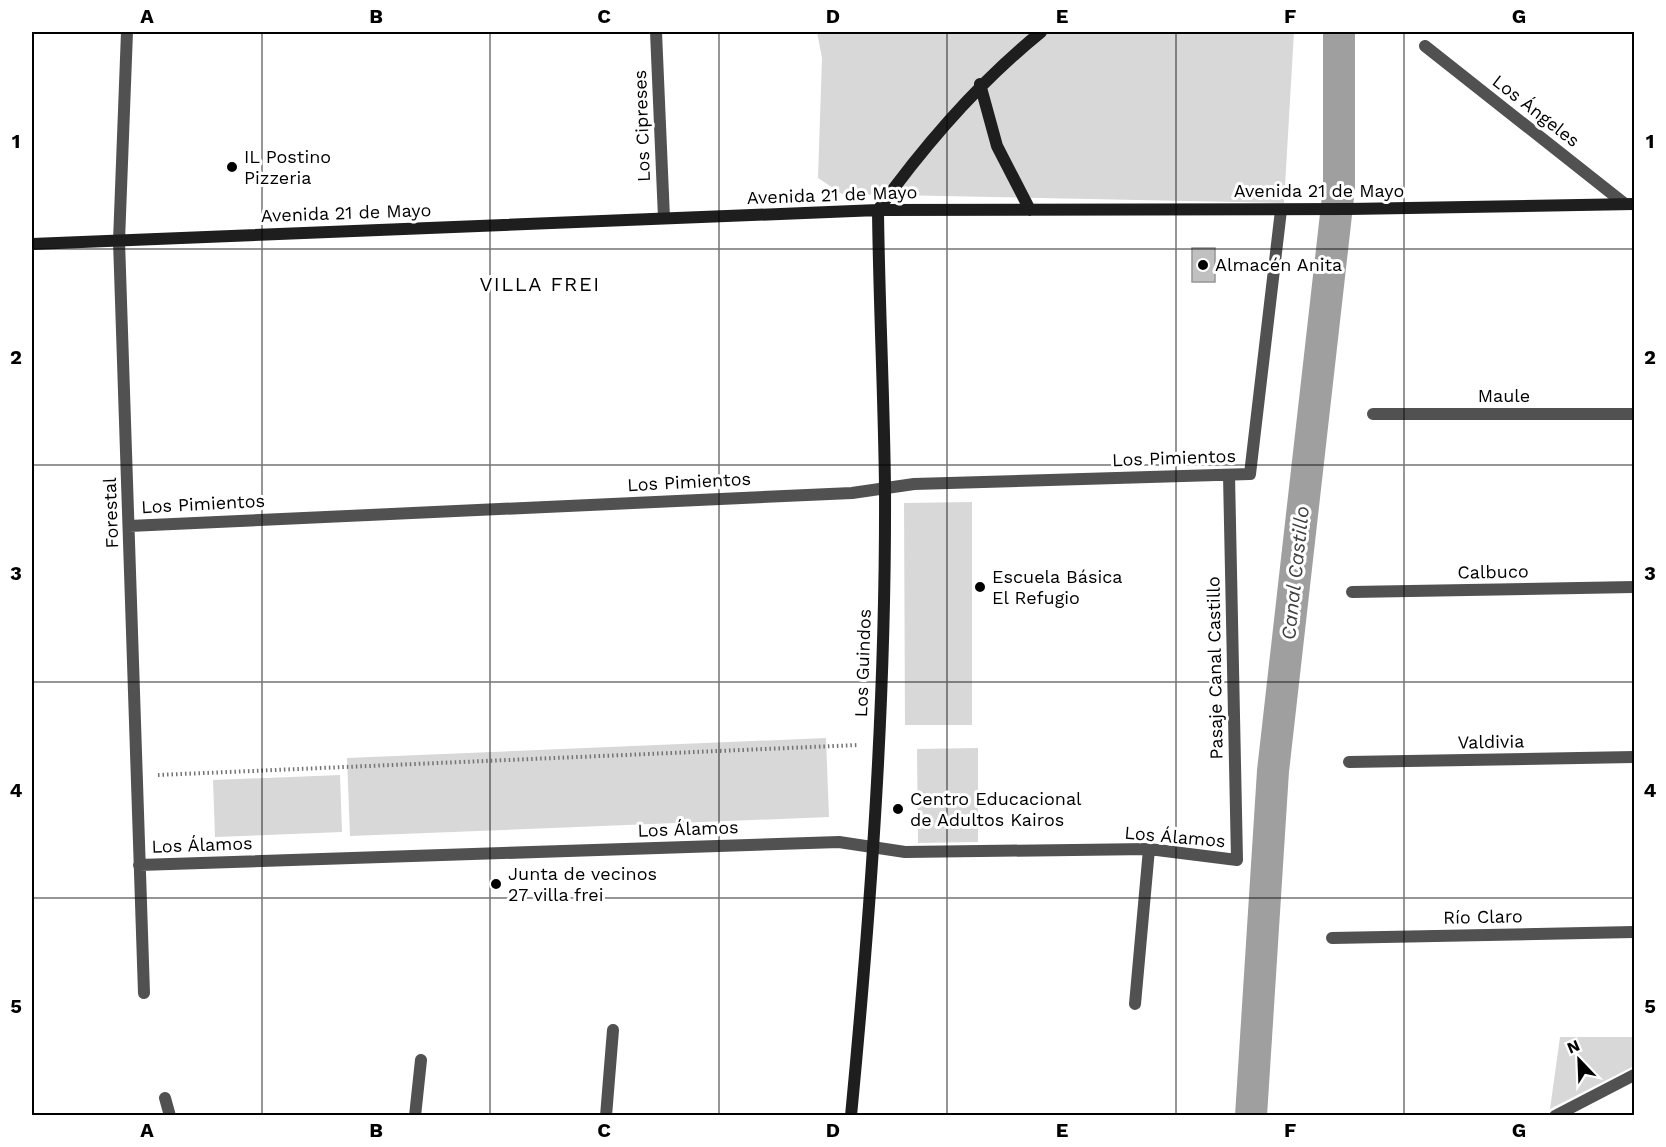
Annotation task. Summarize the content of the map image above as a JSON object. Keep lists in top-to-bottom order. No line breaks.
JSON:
{"streets":{"street":["Los Ángeles","Los Cipreses","Avenida 21 de Mayo","Maule","Los Pimientos","Forestal","Calbuco","Los Guindos","Pasaje Canal Castillo","Valdivia","Los Álamos","Río Claro"]},"crossings":[["Los Ángeles","Avenida 21 de Mayo"],["Los Cipreses","Avenida 21 de Mayo"],["Avenida 21 de Mayo","Los Pimientos"],["Avenida 21 de Mayo","Forestal"],["Avenida 21 de Mayo","Los Guindos"],["Los Pimientos","Forestal"],["Los Pimientos","Los Guindos"],["Los Pimientos","Pasaje Canal Castillo"],["Forestal","Los Álamos"],["Los Guindos","Los Álamos"],["Pasaje Canal Castillo","Los Álamos"]],"districts":["VILLA FREI"],"water":["Canal Castillo"],"places":["IL Postino Pizzeria","Almacén Anita","Escuela Básica El Refugio","Centro Educacional de Adultos Kairos","Junta de vecinos 27 villa frei"],"north":"top left","grid":{"columns":["A","B","C","D","E","F","G"],"rows":["1","2","3","4","5"]}}
